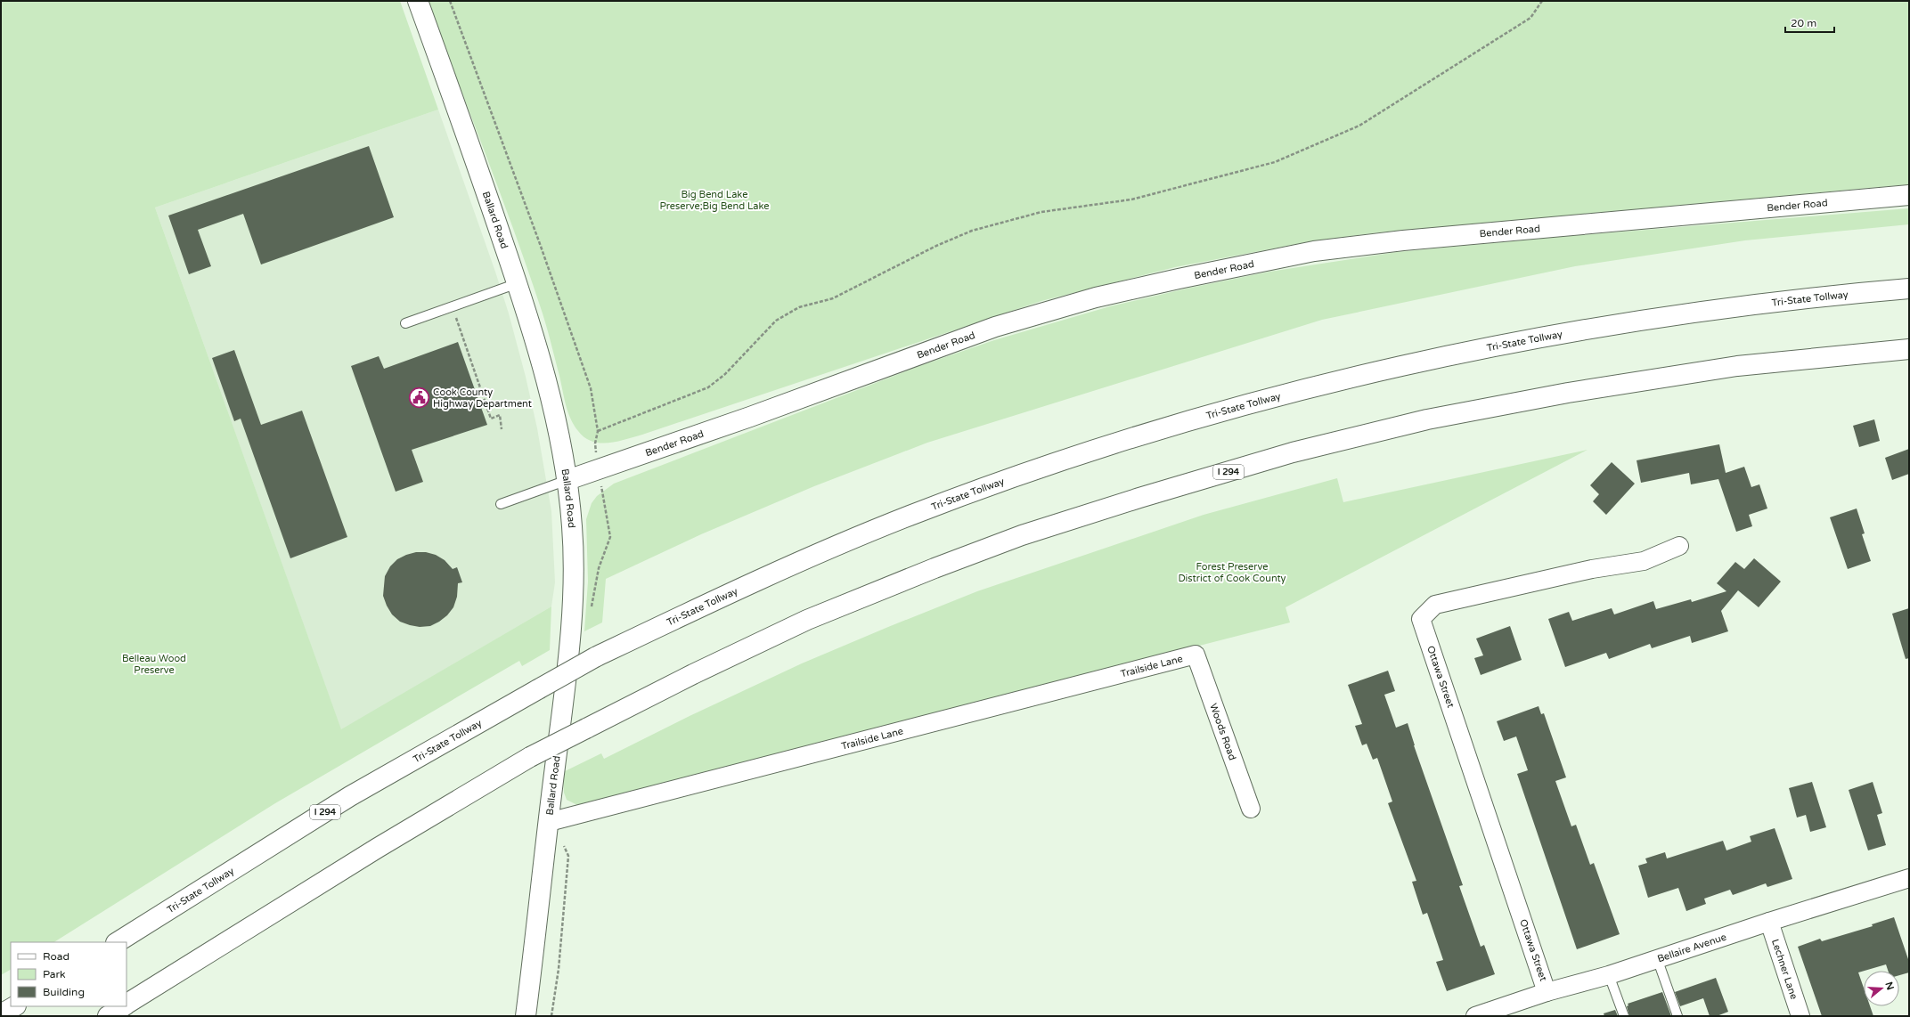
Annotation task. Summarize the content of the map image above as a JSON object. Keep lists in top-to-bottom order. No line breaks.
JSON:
{"streets":{"main road":["Bender Road","Ballard Road","Tri-State Tollway","I 294"],"street":["Trailside Lane","Ottawa Street","Woods Road","Bellaire Avenue","Lechner Lane"]},"crossings":[["Bender Road","Ballard Road"],["Ballard Road","Trailside Lane"],["Trailside Lane","Woods Road"],["Ottawa Street","Bellaire Avenue"],["Bellaire Avenue","Lechner Lane"]],"parks":["Big Bend Lake Preserve;Big Bend Lake","Forest Preserve District of Cook County","Belleau Wood Preserve"],"places":{"public building":["Cook County Highway Department"]},"legend":["Road","Park","Building"],"scale_bar":"20 m","north":"right"}
